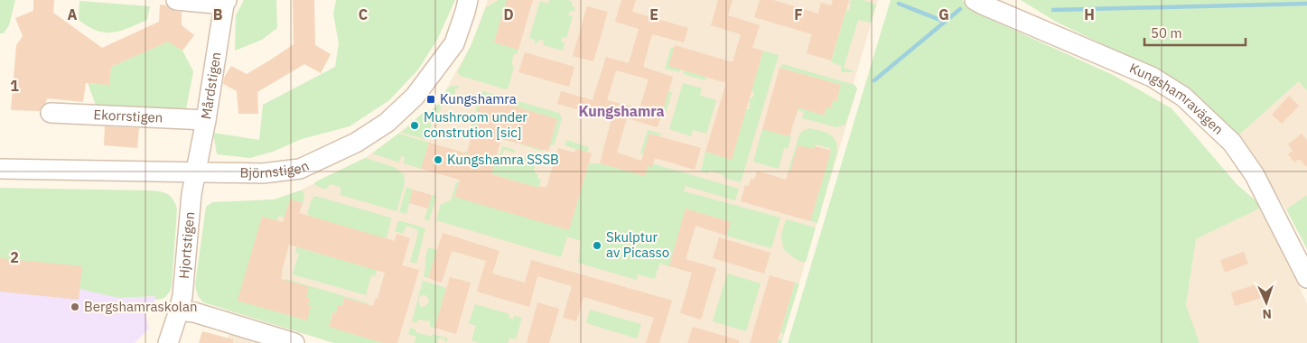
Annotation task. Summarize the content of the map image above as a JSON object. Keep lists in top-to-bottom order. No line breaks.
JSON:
{"streets":{"street":["Mårdstigen","Kungshamravägen","Ekorrstigen","Björnstigen","Hjortstigen"]},"crossings":[["Mårdstigen","Ekorrstigen"],["Mårdstigen","Björnstigen"],["Mårdstigen","Hjortstigen"],["Björnstigen","Hjortstigen"]],"districts":["Kungshamra"],"places":{"transit":["Kungshamra"],"other":["Mushroom under constrution [sic]","Kungshamra SSSB","Skulptur av Picasso","Bergshamraskolan"]},"scale_bar":"50 m","north":"bottom","grid":{"columns":["A","B","C","D","E","F","G","H"],"rows":["1","2"]}}
